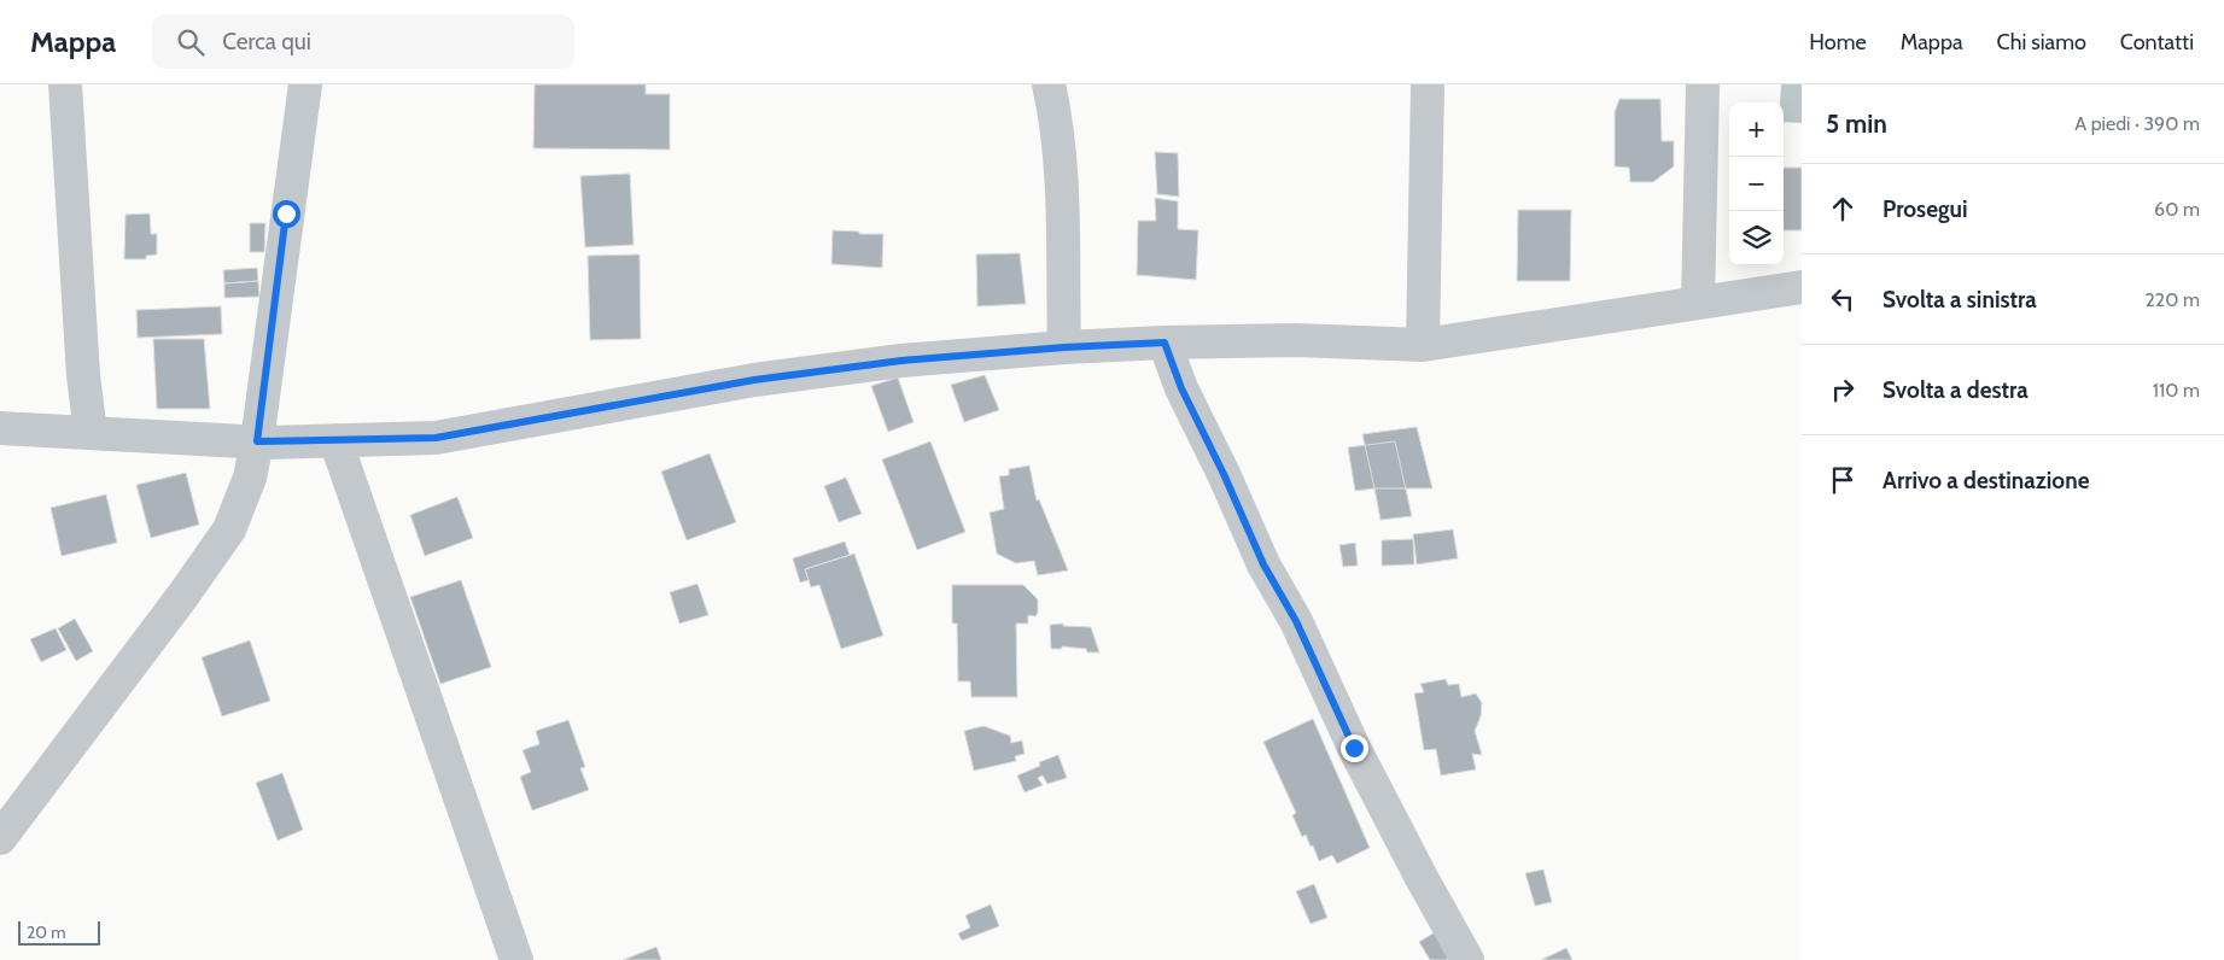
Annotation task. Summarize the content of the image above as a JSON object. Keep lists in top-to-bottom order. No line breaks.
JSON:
{"scale_bar":"20 m","page":{"header":"Mappa","search":"Cerca qui","nav":["Home","Mappa","Chi siamo","Contatti"],"heading":["5 min","A piedi · 390 m"],"map_buttons":["+","−"],"list":[["Prosegui","60 m"],["Svolta a sinistra","220 m"],["Svolta a destra","110 m"],"Arrivo a destinazione"],"scale":"20 m"}}
